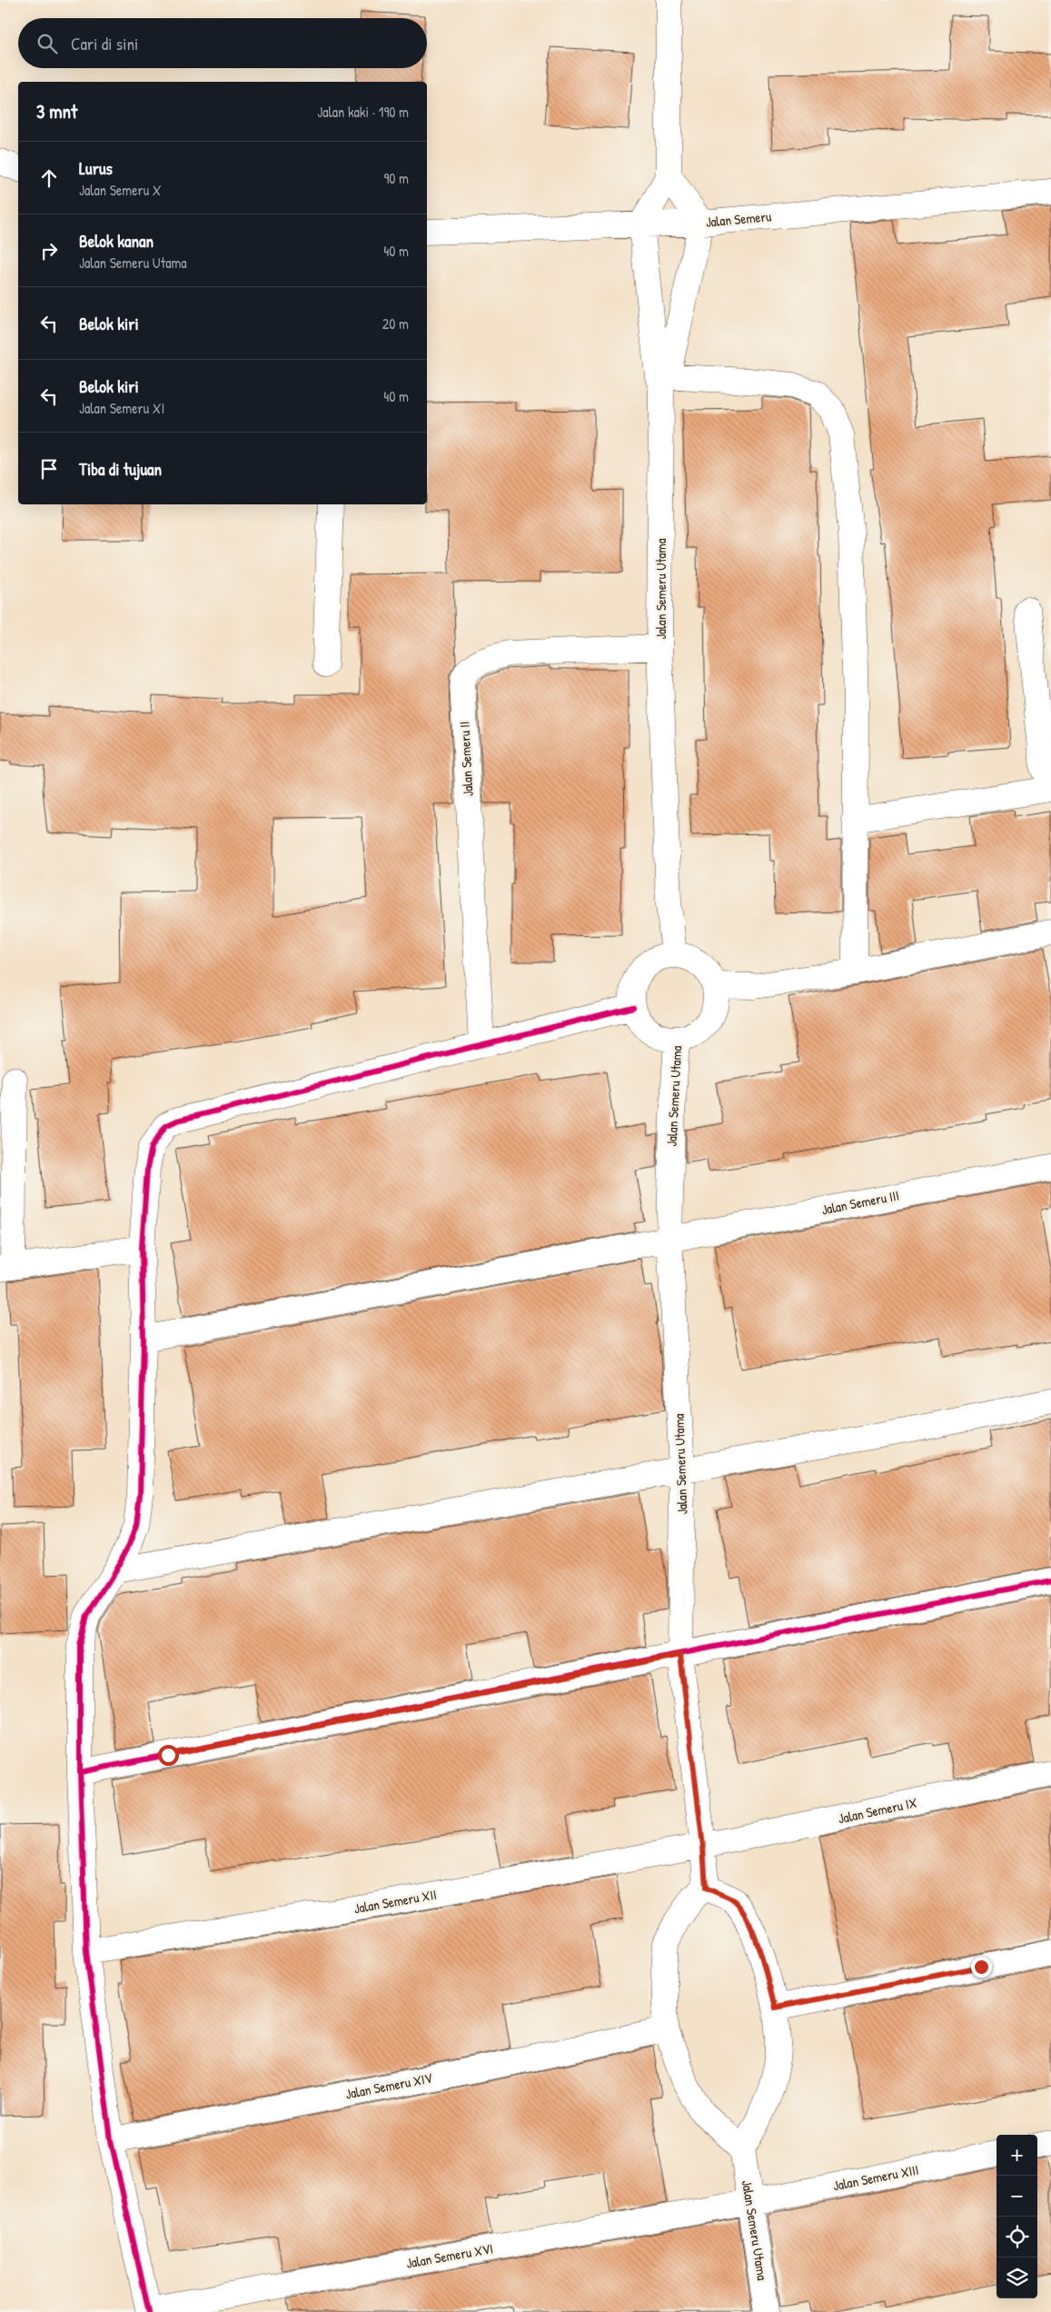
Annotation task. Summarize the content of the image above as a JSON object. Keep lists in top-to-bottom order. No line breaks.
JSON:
{"streets":{"street":["Jalan Semeru","Jalan Semeru Utama","Jalan Semeru II","Jalan Semeru III","Jalan Semeru IX","Jalan Semeru XII","Jalan Semeru XIV","Jalan Semeru XIII","Jalan Semeru XVI"]},"crossings":[["Jalan Semeru","Jalan Semeru Utama"],["Jalan Semeru Utama","Jalan Semeru II"],["Jalan Semeru Utama","Jalan Semeru III"],["Jalan Semeru Utama","Jalan Semeru IX"],["Jalan Semeru Utama","Jalan Semeru XII"],["Jalan Semeru Utama","Jalan Semeru XIII"],["Jalan Semeru Utama","Jalan Semeru XVI"],["Jalan Semeru IX","Jalan Semeru XII"],["Jalan Semeru XIII","Jalan Semeru XVI"]],"page":{"search":"Cari di sini","heading":["3 mnt","Jalan kaki · 190 m"],"list":[["Lurus","Jalan Semeru X","90 m"],["Belok kanan","Jalan Semeru Utama","40 m"],["Belok kiri","20 m"],["Belok kiri","Jalan Semeru XI","40 m"],"Tiba di tujuan"],"map_buttons":["+","−"]}}
